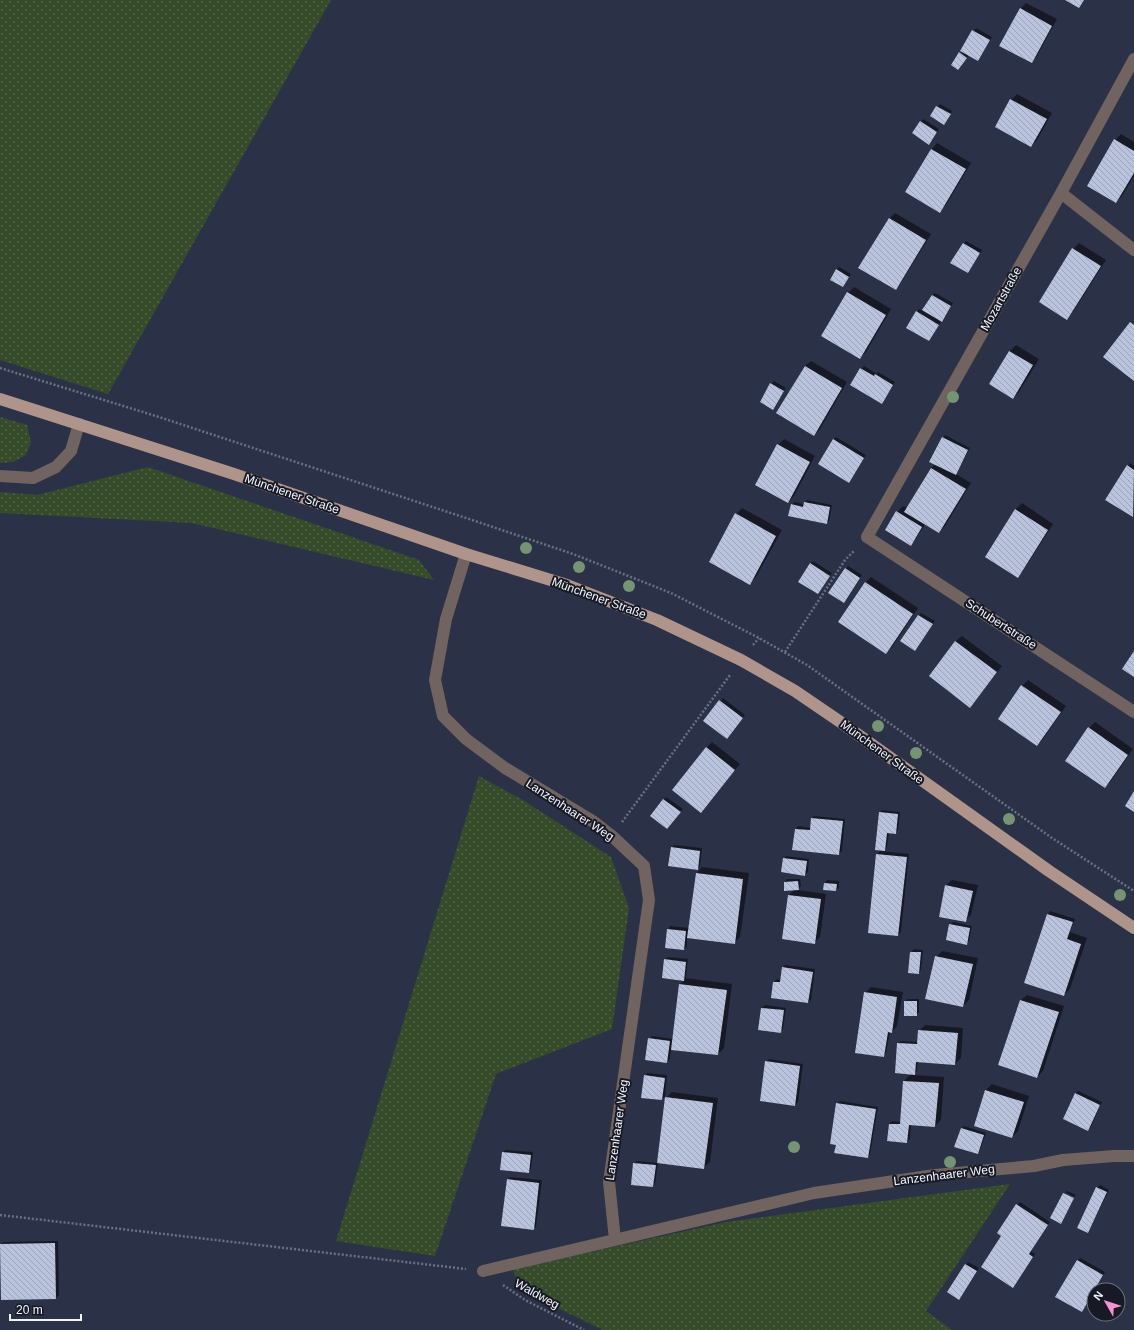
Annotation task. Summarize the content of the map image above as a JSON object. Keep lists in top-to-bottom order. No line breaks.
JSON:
{"streets":{"main road":["Münchener Straße"],"street":["Mozartstraße","Schubertstraße","Lanzenhaarer Weg"],"path":["Waldweg"]},"crossings":[["Mozartstraße","Schubertstraße"],["Münchener Straße","Lanzenhaarer Weg"],["Lanzenhaarer Weg","Waldweg"]],"scale_bar":"20 m","north":"top left"}
